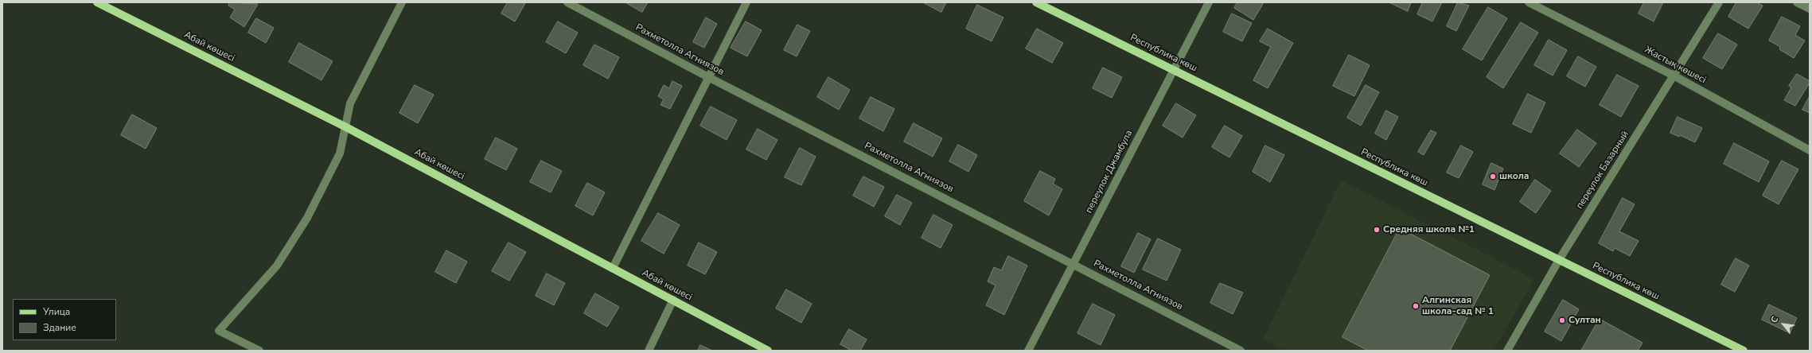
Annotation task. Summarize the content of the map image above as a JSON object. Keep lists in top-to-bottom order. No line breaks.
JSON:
{"streets":{"main road":["Абай көшесі","Республика көш"],"street":["Рахметолла Агниязов","Жастық көшесі","переулок Базарный","переулок Джамбула"]},"crossings":[["Рахметолла Агниязов","переулок Джамбула"],["Республика көш","переулок Базарный"],["Республика көш","переулок Джамбула"],["Жастық көшесі","переулок Базарный"]],"places":["школа","Средняя школа №1","Алгинская школа-сад № 1","Султан"],"legend":["Улица","Здание"],"north":"top left"}
